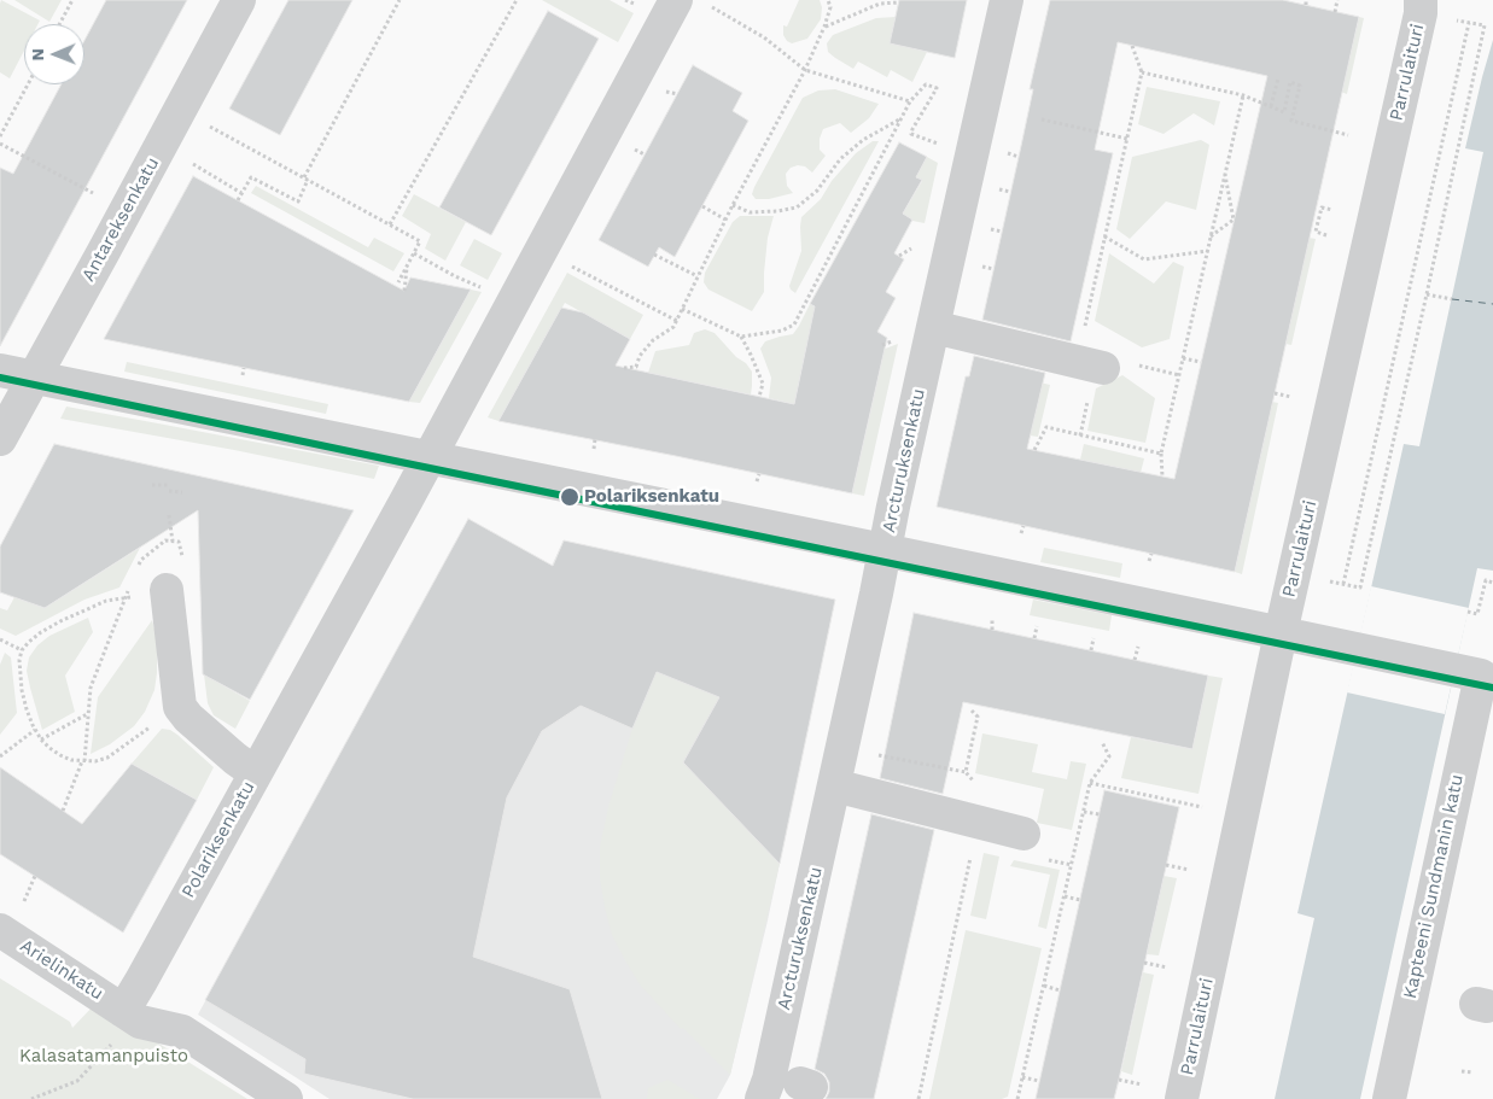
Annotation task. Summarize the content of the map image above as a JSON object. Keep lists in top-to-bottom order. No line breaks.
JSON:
{"streets":{"street":["Parrulaituri","Antareksenkatu","Arcturuksenkatu","Polariksenkatu","Kapteeni Sundmanin katu","Arielinkatu"]},"crossings":[["Polariksenkatu","Arielinkatu"]],"parks":["Kalasatamanpuisto"],"places":["Polariksenkatu"],"north":"left"}
